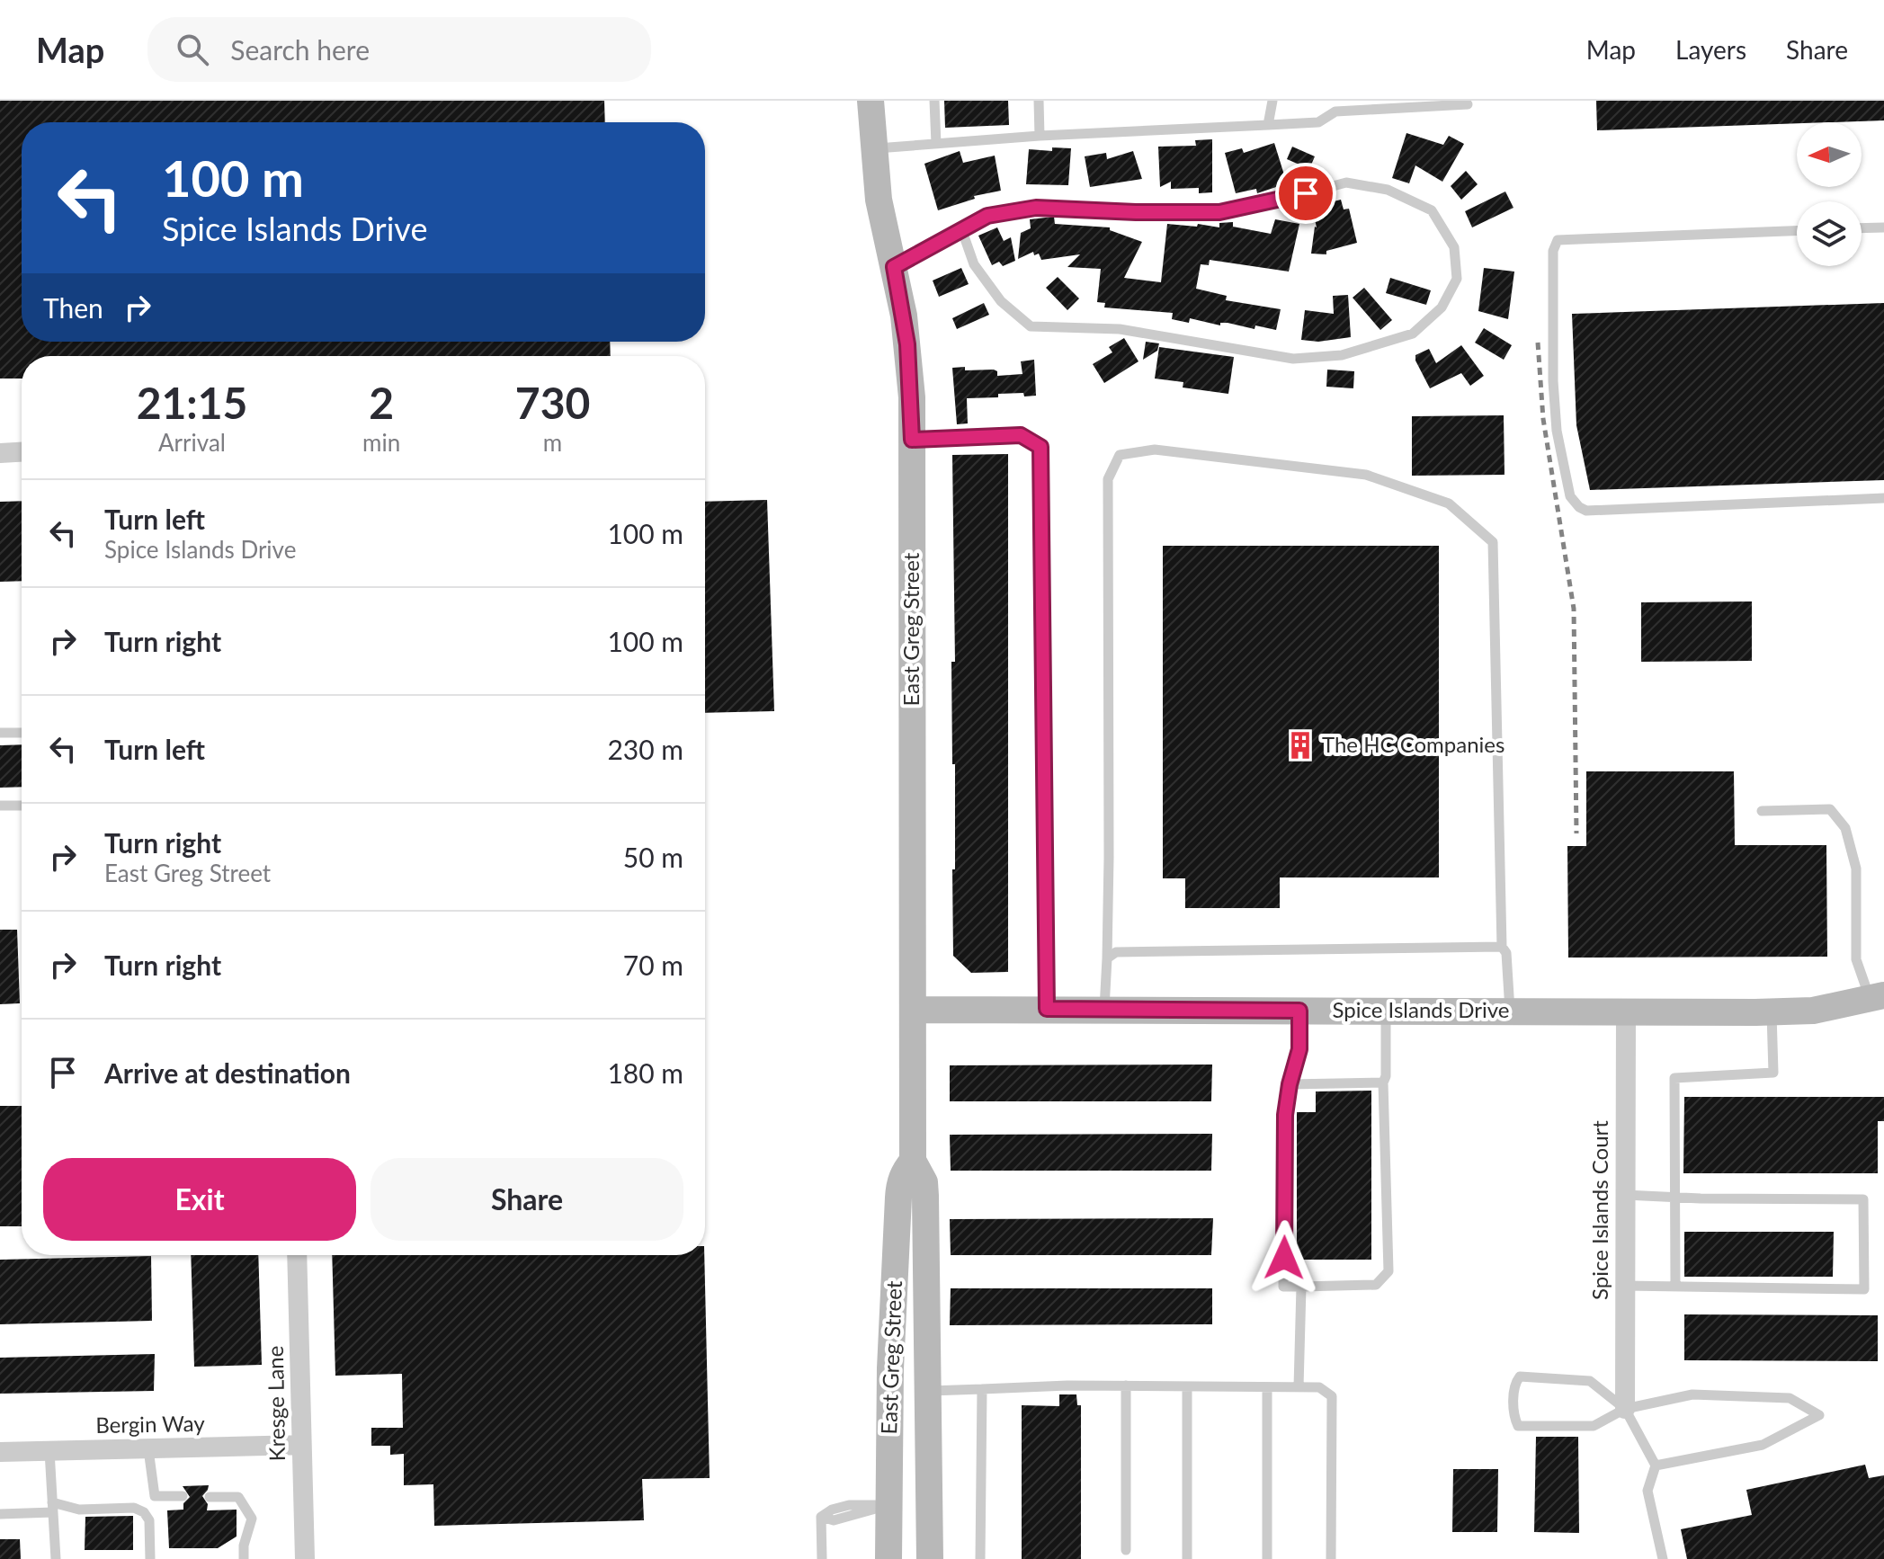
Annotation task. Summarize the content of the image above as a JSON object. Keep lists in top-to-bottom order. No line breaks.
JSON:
{"streets":{"main road":["East Greg Street","Spice Islands Drive"],"street":["Spice Islands Court","Kresge Lane","Bergin Way"]},"crossings":[["East Greg Street","Spice Islands Drive"],["Spice Islands Drive","Spice Islands Court"],["Kresge Lane","Bergin Way"]],"places":{"building":["The HC Companies"]},"north":"left","page":{"header":"Map","search":"Search here","nav":["Map","Layers","Share"],"turn":["100 m","Spice Islands Drive"],"then":"Then","eta":["21:15","Arrival","2","min","730","m"],"list":[{"name":"Turn left","note":"Spice Islands Drive","value":"100 m"},{"name":"Turn right","value":"100 m"},{"name":"Turn left","value":"230 m"},{"name":"Turn right","note":"East Greg Street","value":"50 m"},{"name":"Turn right","value":"70 m"},{"name":"Arrive at destination","value":"180 m"}],"buttons":["Exit","Share"]}}
